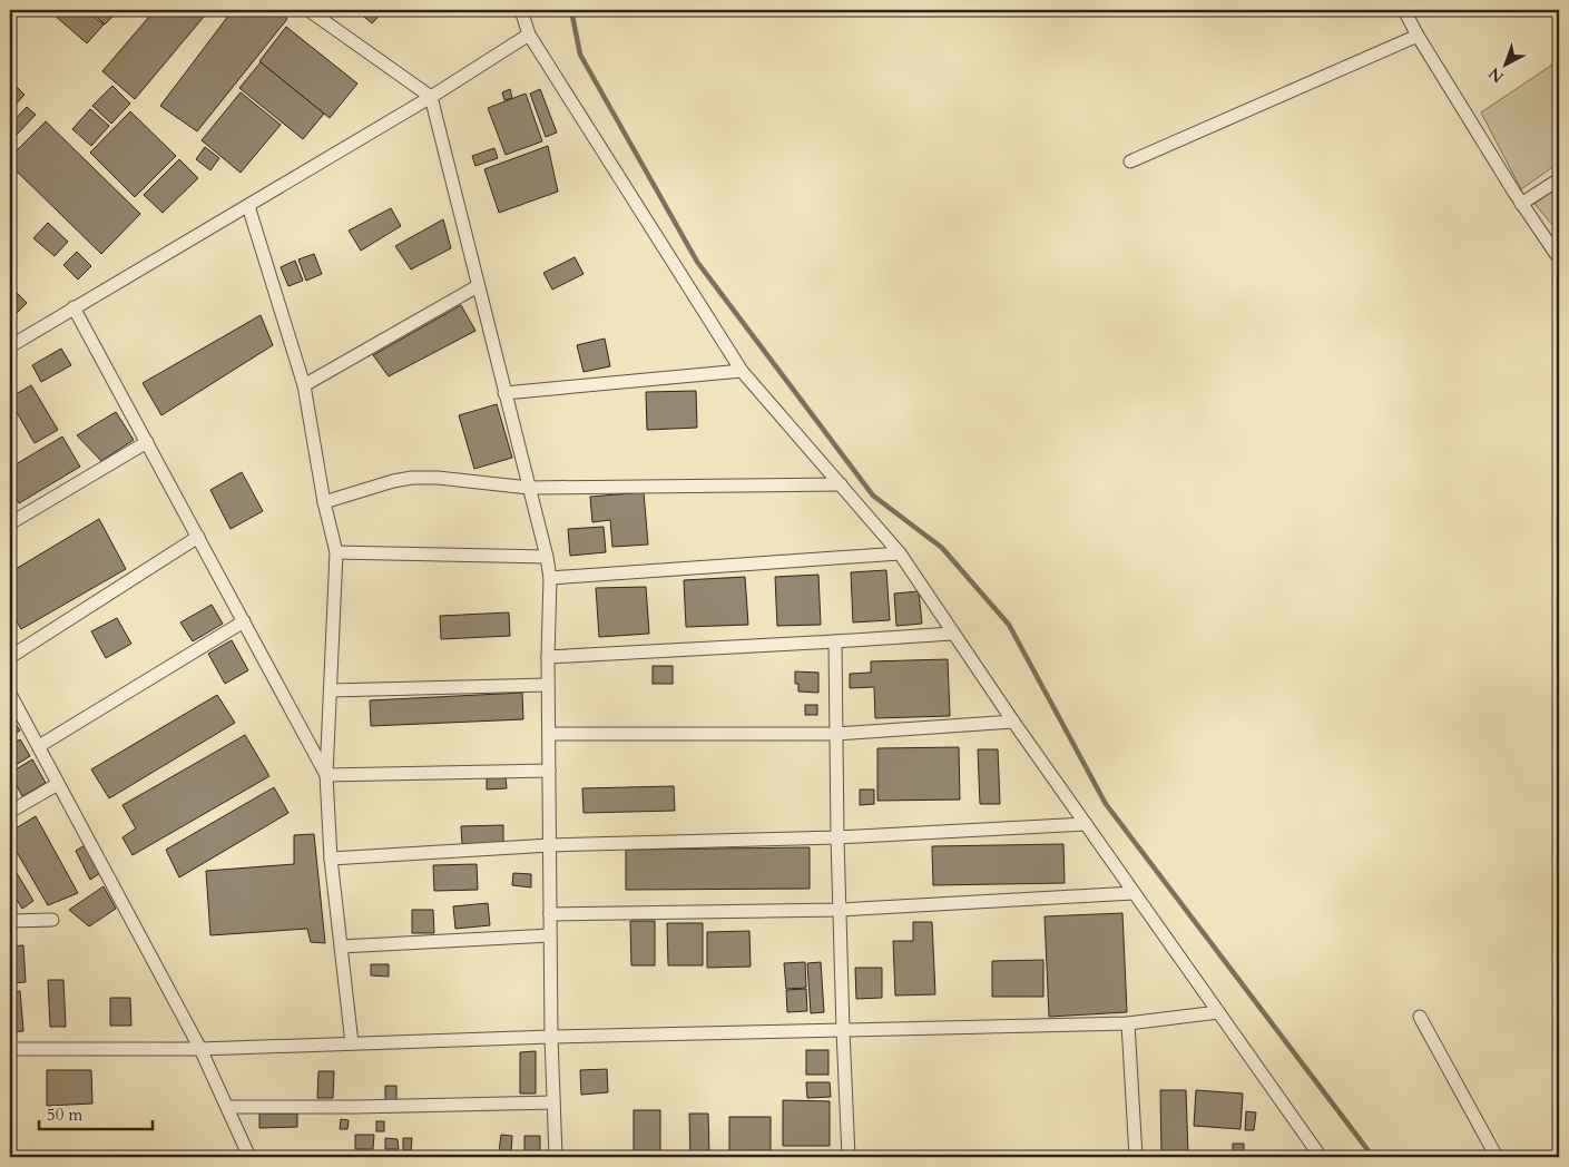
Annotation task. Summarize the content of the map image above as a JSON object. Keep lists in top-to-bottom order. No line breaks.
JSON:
{"scale_bar":"50 m","north":"bottom left"}
